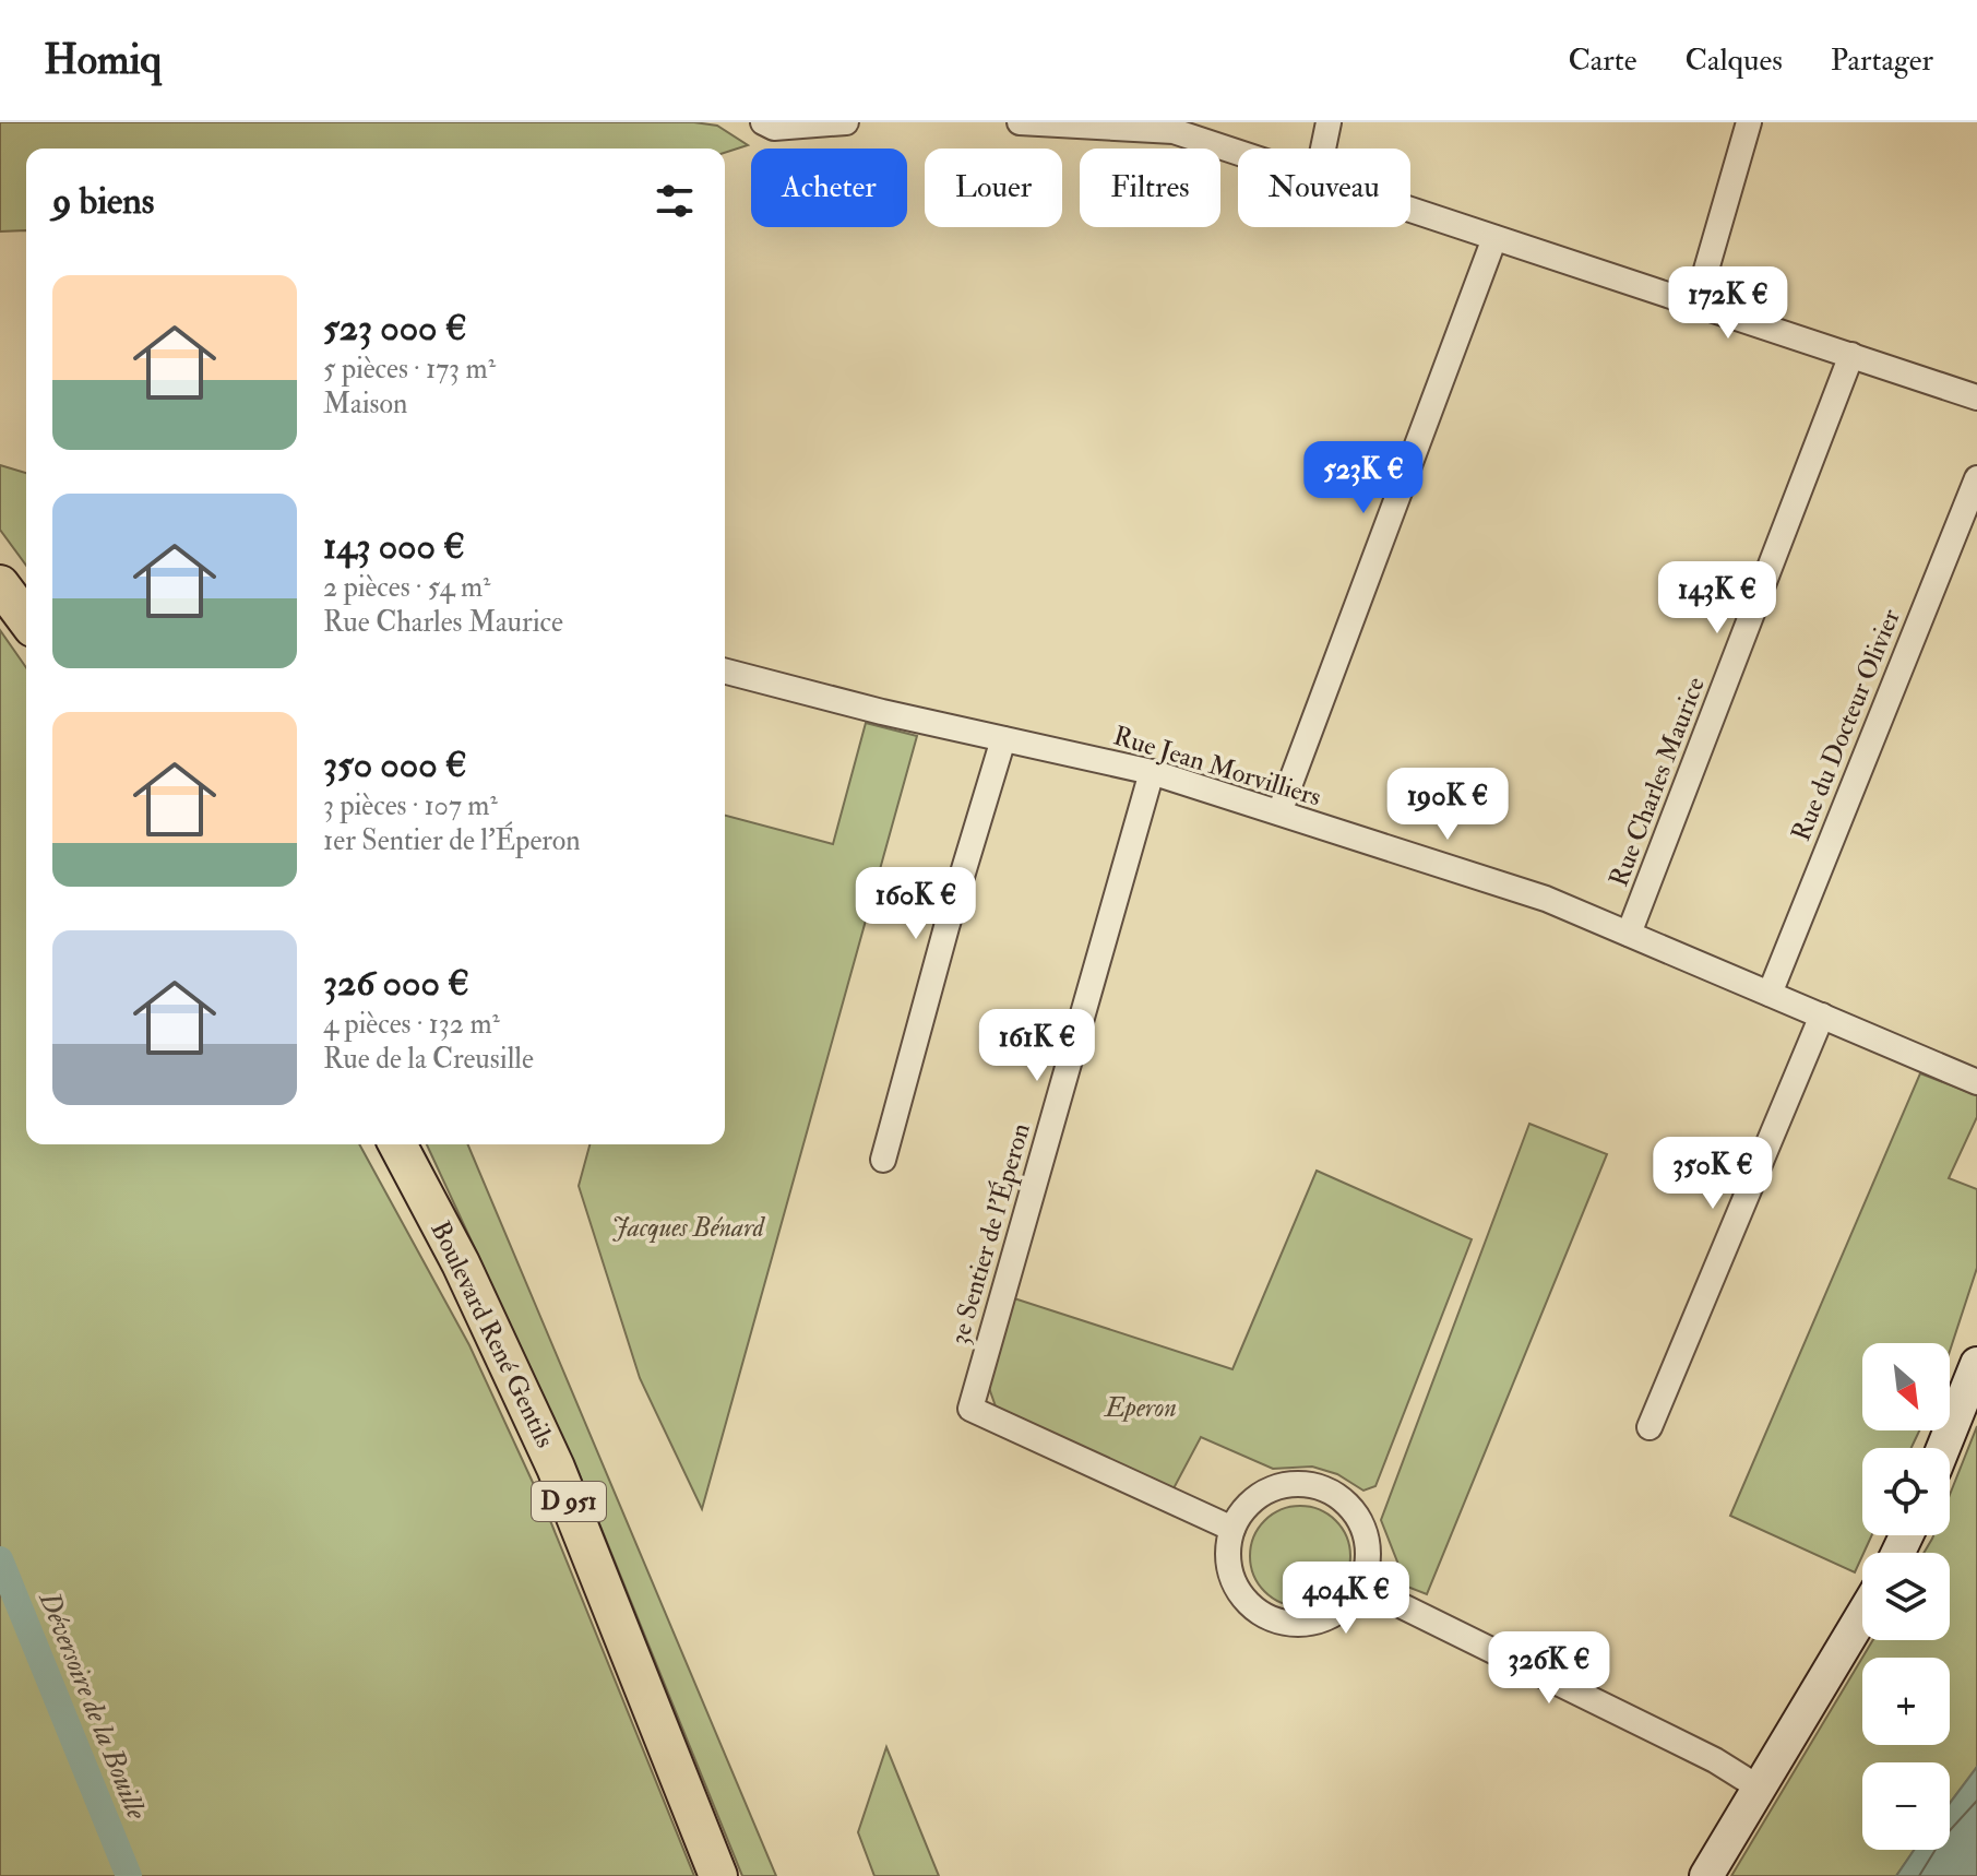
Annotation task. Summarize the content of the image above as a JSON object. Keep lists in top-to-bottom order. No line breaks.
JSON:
{"streets":{"main road":["Boulevard René Gentils","D 951"],"street":["Rue du Docteur Olivier","Rue Jean Morvilliers","Rue Charles Maurice","3e Sentier de l'Éperon"]},"crossings":[["Rue du Docteur Olivier","Rue Jean Morvilliers"],["Rue Jean Morvilliers","Rue Charles Maurice"],["Rue Jean Morvilliers","3e Sentier de l'Éperon"]],"water":["Déversoire de la Bouille"],"parks":["Jacques Bénard","Eperon"],"north":"bottom right","page":{"header":"Homiq","nav":["Carte","Calques","Partager"],"chip":["Acheter","Louer","Filtres","Nouveau"],"heading":"9 biens","list":[{"name":"523 000 €","note":"5 pièces · 173 m² · Maison"},{"name":"143 000 €","note":"2 pièces · 54 m² · Rue Charles Maurice"},{"name":"350 000 €","note":"3 pièces · 107 m² · 1er Sentier de l'Éperon"},{"name":"326 000 €","note":"4 pièces · 132 m² · Rue de la Creusille"}],"price":["172K €","523K €","143K €","190K €","160K €","161K €","350K €","404K €","326K €"],"map_buttons":["+","−"]}}
